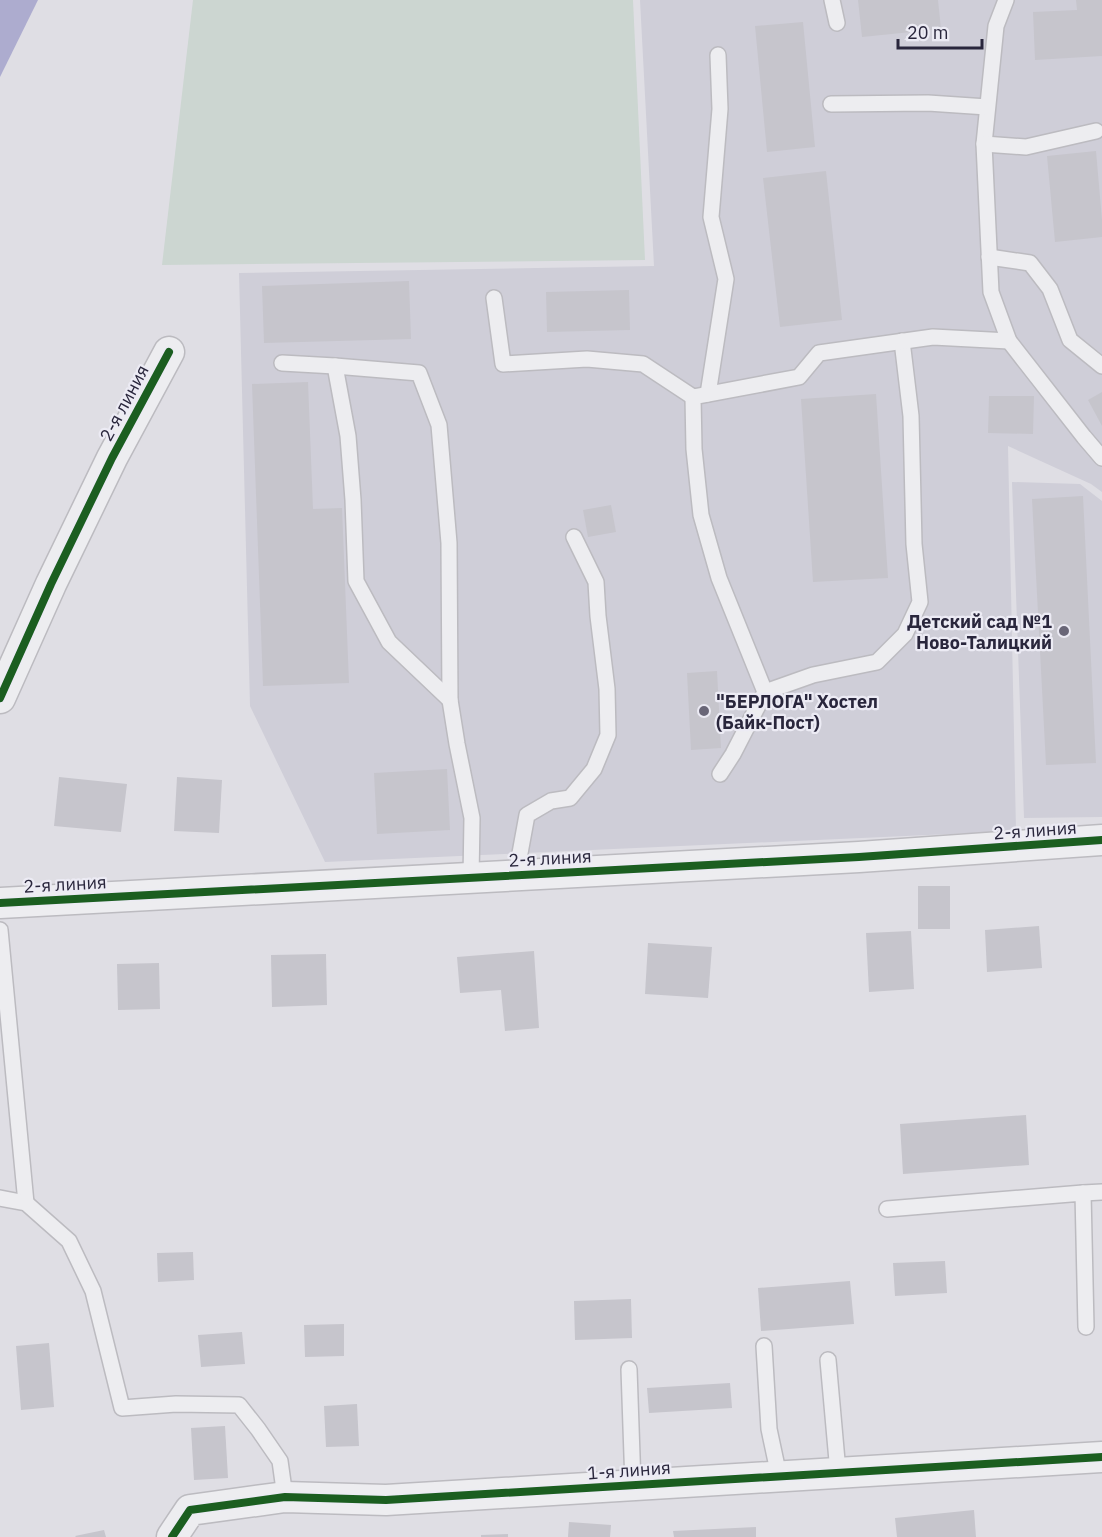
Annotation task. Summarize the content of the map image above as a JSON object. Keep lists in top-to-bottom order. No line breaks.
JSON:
{"streets":{"street":["2-я линия","1-я линия"]},"places":["Детский сад №1 Ново-Талицкий","\"БЕРЛОГА\" Хостел (Байк-Пост)"],"scale_bar":"20 m"}
